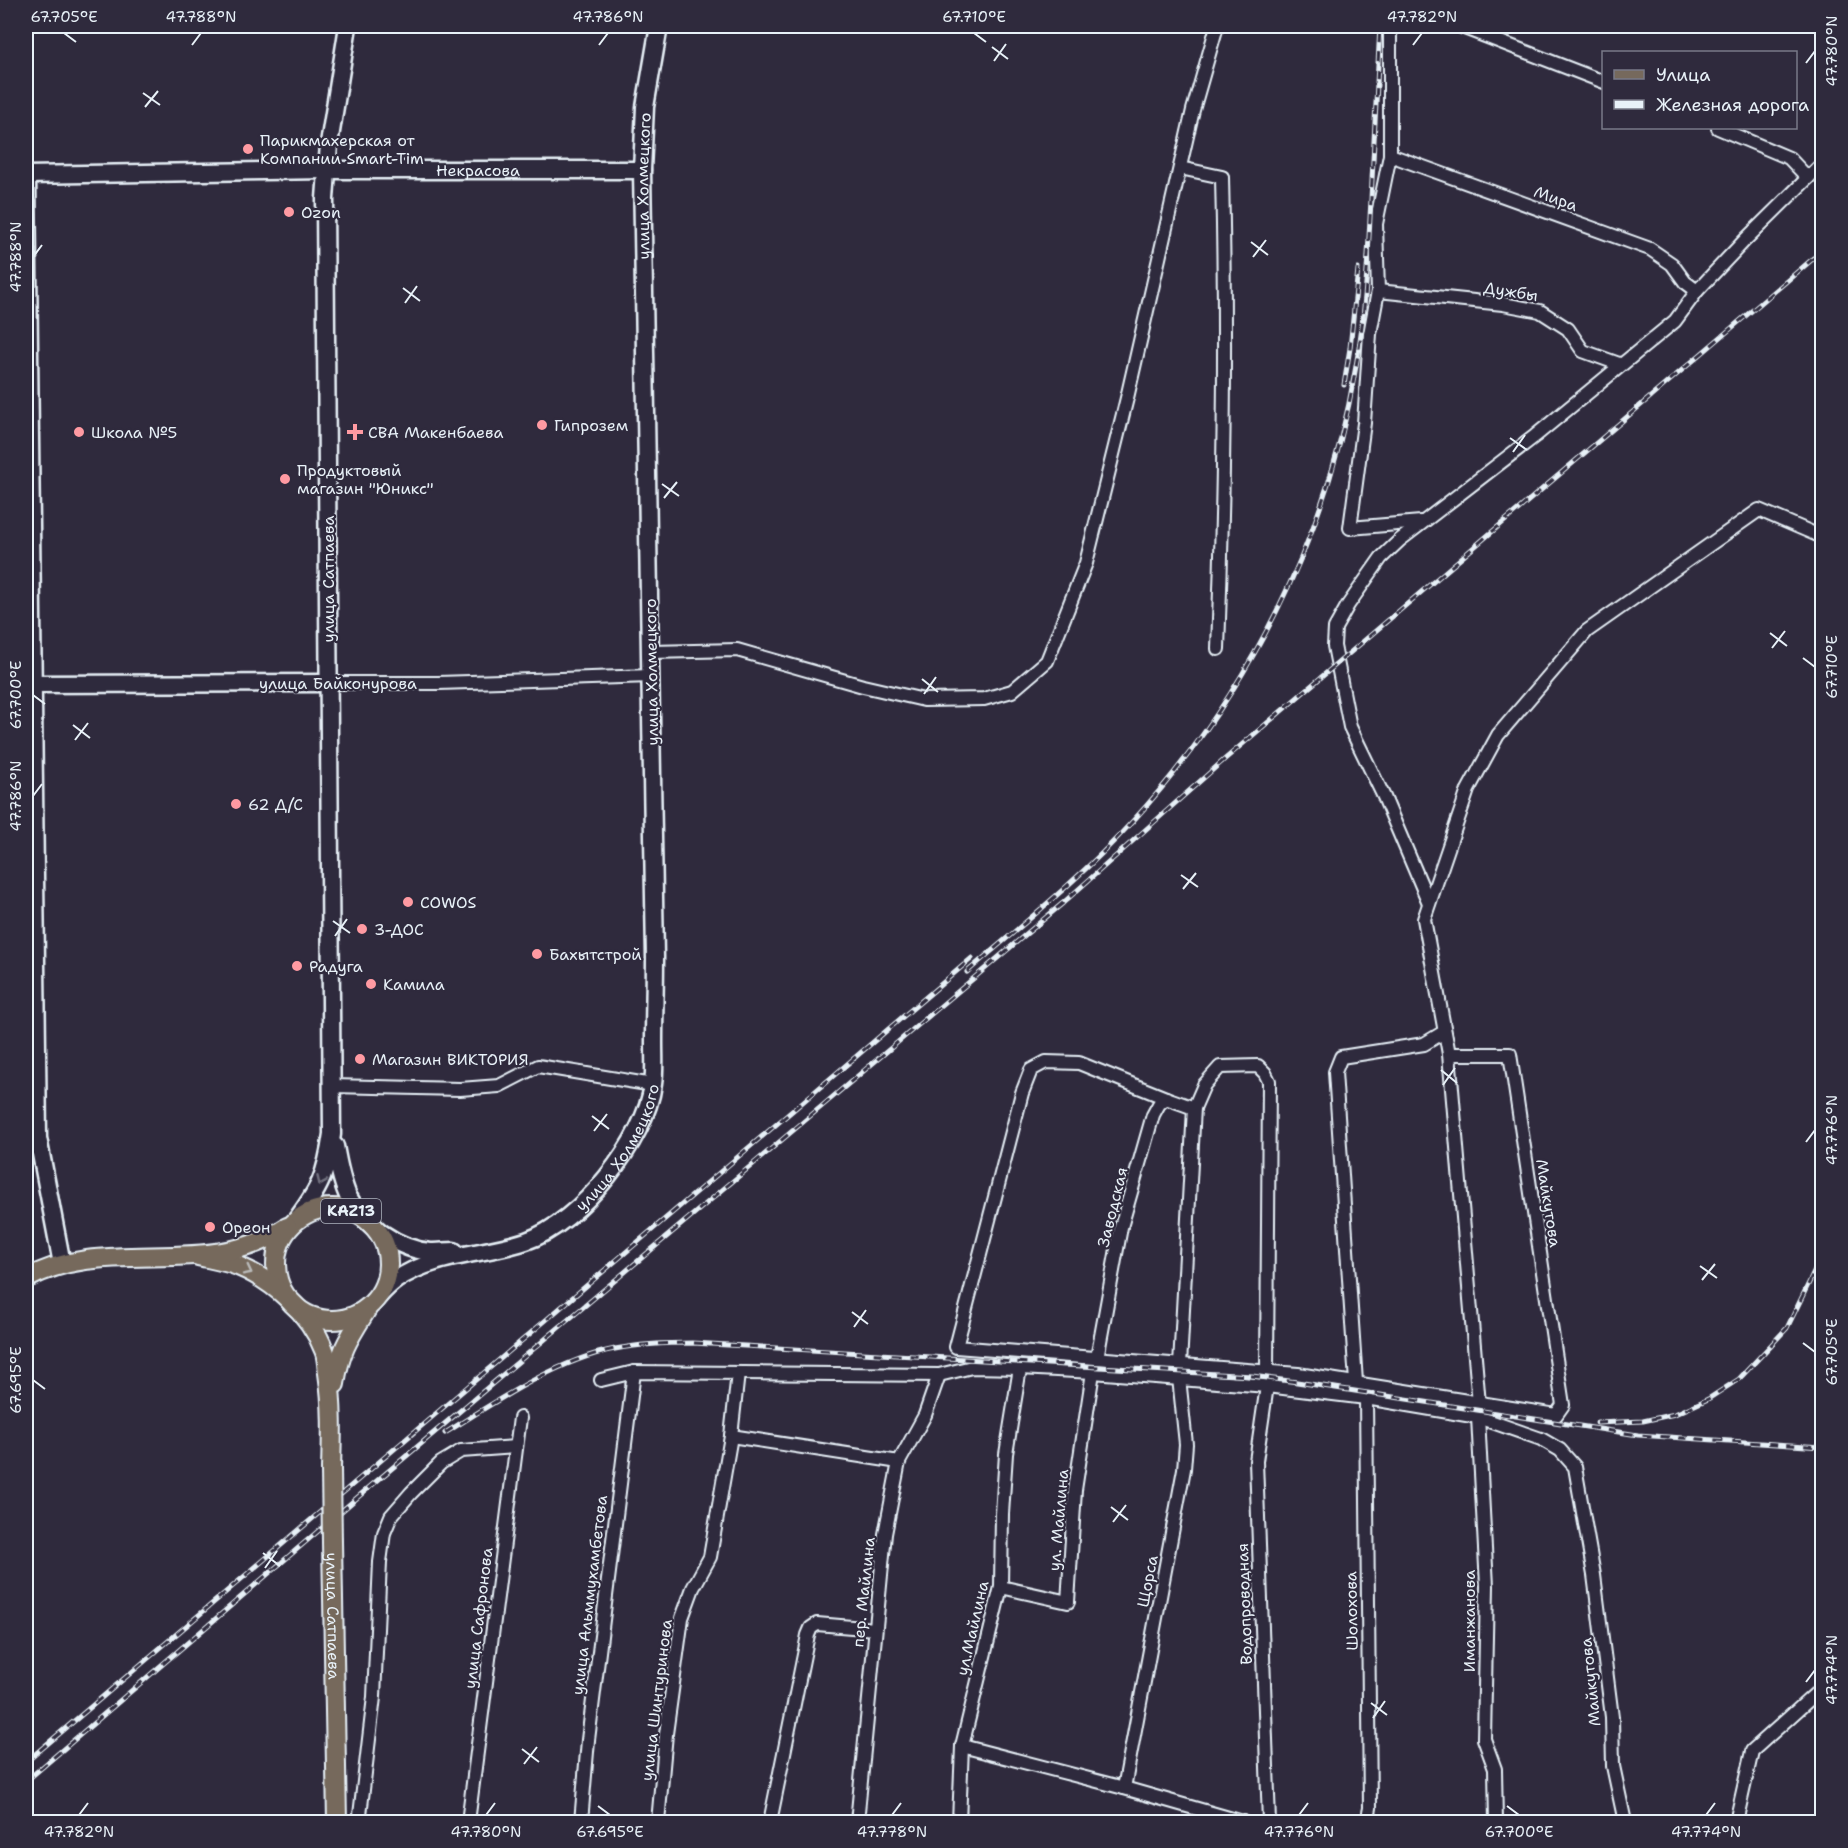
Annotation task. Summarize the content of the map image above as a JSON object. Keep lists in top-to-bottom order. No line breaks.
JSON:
{"streets":{"main road":["улица Сатпаева","KAZ13"],"street":["Некрасова","улица Холмецкого","Мира","Дужбы","улица Байконурова","Майкутова","Заводская","ул. Майлина","Щорса","пер. Майлина","улица Альммухамбетова","Водопроводная","Шолохова","улица Сафронова","Иманжанова","ул.Майлина","улица Шинтуринова"]},"crossings":[["Некрасова","улица Холмецкого"],["Некрасова","улица Сатпаева"],["улица Холмецкого","улица Байконурова"],["улица Сатпаева","улица Байконурова"],["улица Сатпаева","KAZ13"],["Майкутова","Иманжанова"],["ул. Майлина","ул.Майлина"]],"places":{"other":["Парикмахерская от Компании Smart-Tim","Ozon","Гипрозем","Школа №5","Продуктовый магазин \"Юникс\"","62 Д/С","COWOS","3-ДОС","Бахытстрой","Радуга","Камила","Магазин ВИКТОРИЯ","Ореон"],"health":["СВА Макенбаева"]},"legend":["Улица","Железная дорога"],"coordinates":["67.705°E","47.788°N","47.786°N","67.710°E","47.782°N","47.780°N","67.700°E","47.776°N","67.695°E","47.774°N","47.778°N"]}
